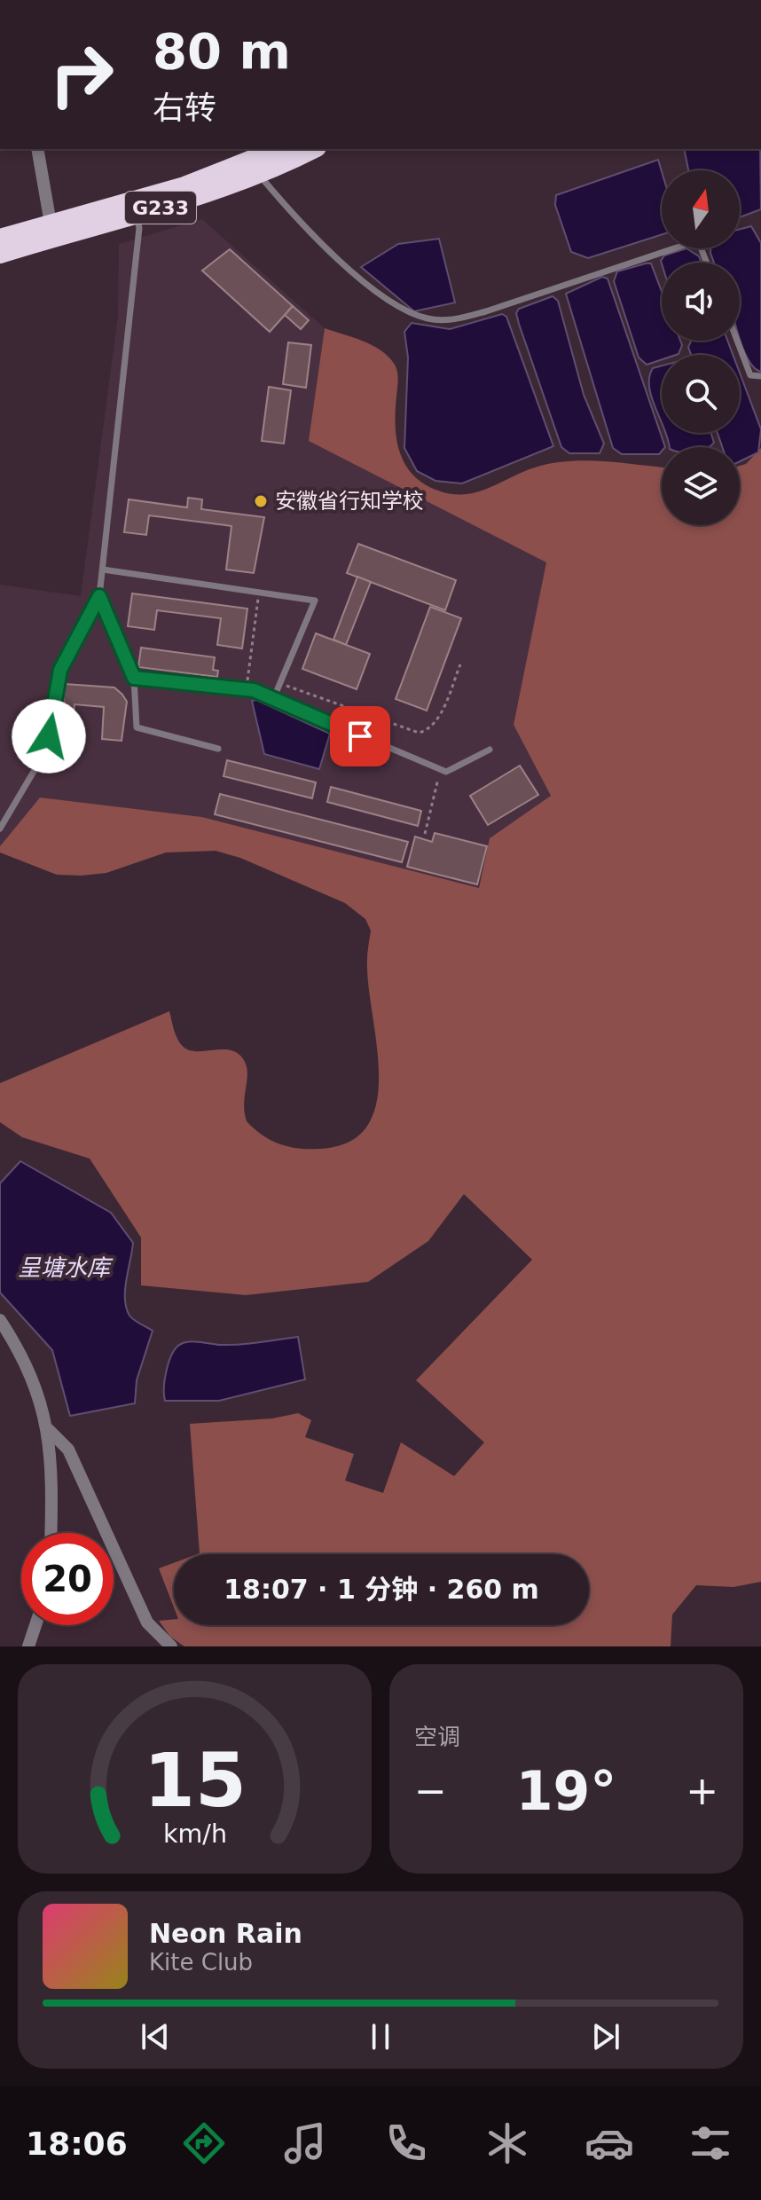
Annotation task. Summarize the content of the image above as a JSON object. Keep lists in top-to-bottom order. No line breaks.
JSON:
{"streets":{"highway":["G233"]},"water":["呈塘水库"],"places":["安徽省行知学校"],"north":"top","page":{"turn":["80 m","右转"],"limit":"20","trip":"18:07 · 1 分钟 · 260 m","tile":"空调","heat":["−","19°","+"],"song":["Neon Rain","Kite Club"],"tabs":"18:06","gauge":["15","km/h"]}}
